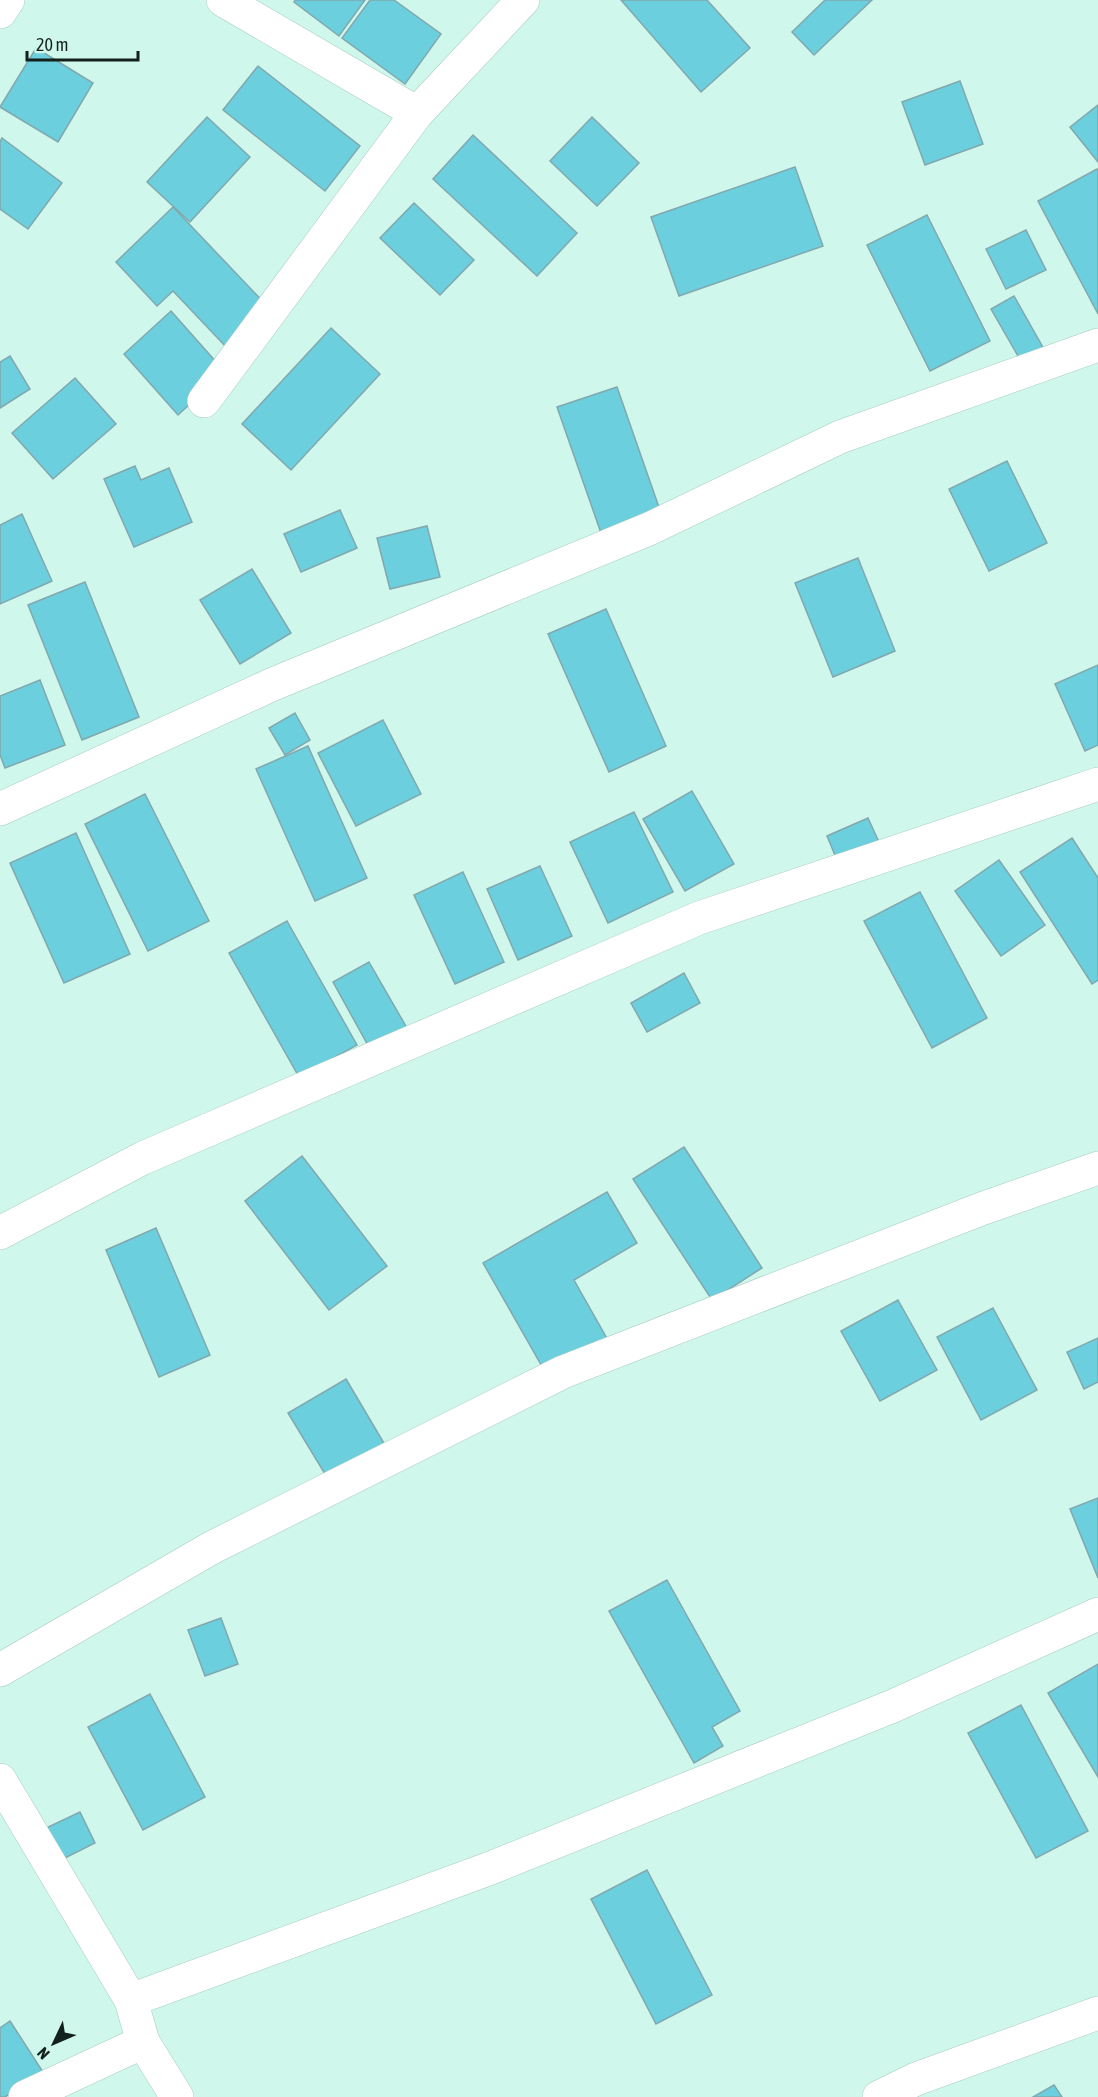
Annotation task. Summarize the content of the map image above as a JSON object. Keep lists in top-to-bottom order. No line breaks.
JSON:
{"scale_bar":"20 m","north":"bottom left"}
